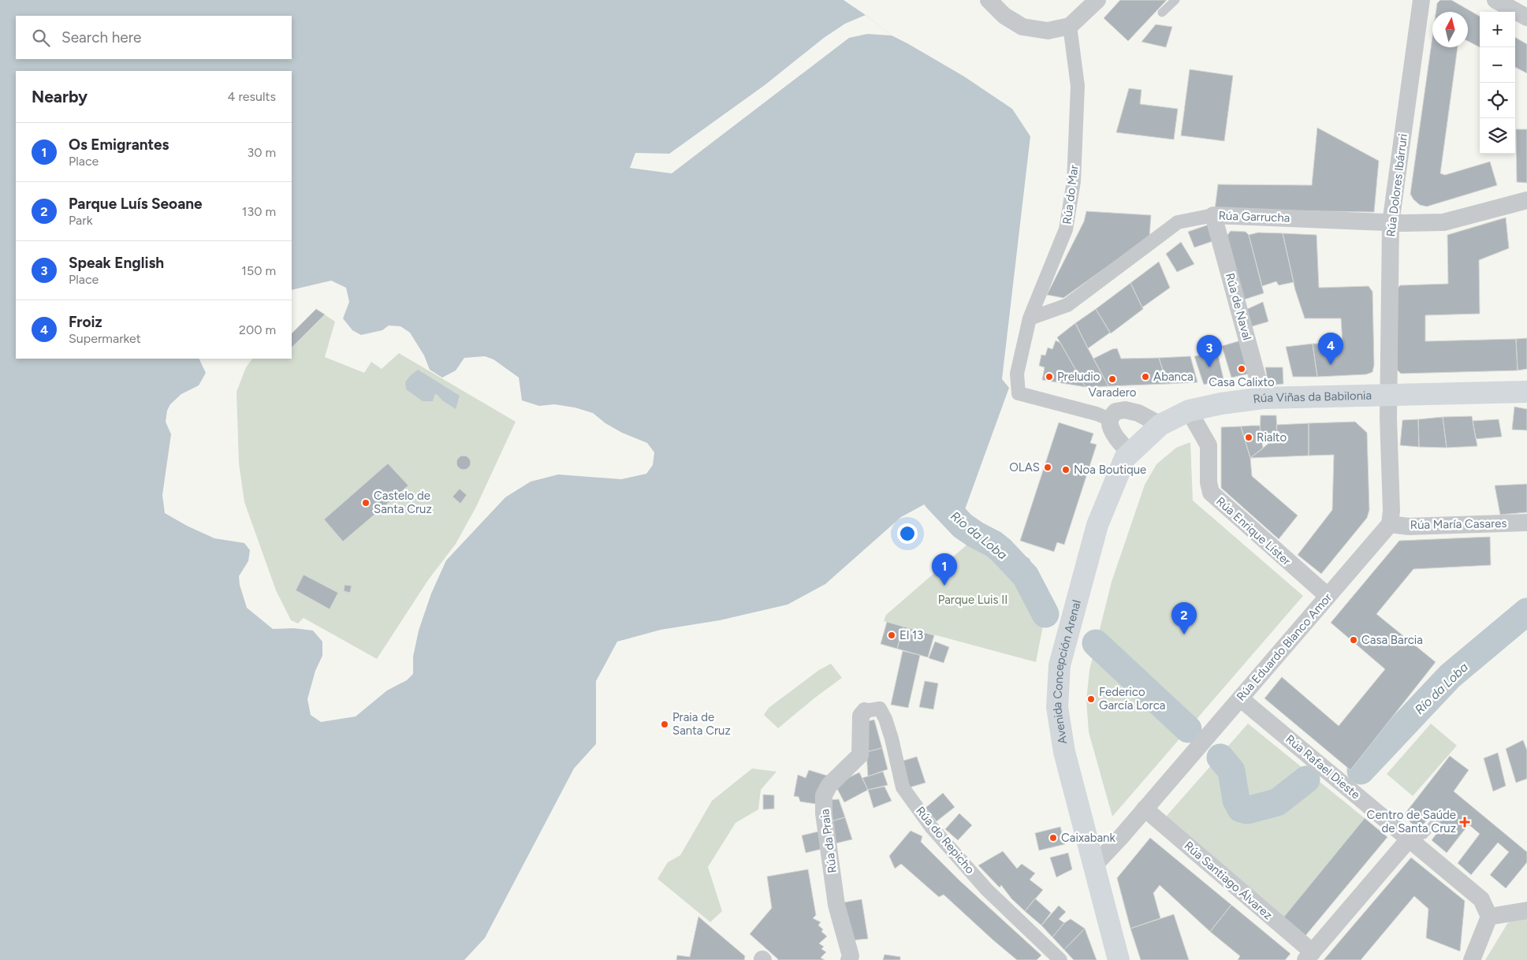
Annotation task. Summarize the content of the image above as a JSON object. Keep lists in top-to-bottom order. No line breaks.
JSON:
{"streets":{"main road":["Rúa Viñas da Babilonia","Avenida Concepción Arenal"],"street":["Rúa Dolores Ibárruri","Rúa do Mar","Rúa Garrucha","Rúa de Naval","Rúa María Casares","Rúa Enrique Líster","Rúa Eduardo Blanco Amor","Rúa Rafael Dieste","Rúa do Repicho","Rúa da Praia","Rúa Santiago Álvarez"]},"crossings":[["Rúa Dolores Ibárruri","Rúa Garrucha"],["Rúa Dolores Ibárruri","Rúa Viñas da Babilonia"],["Rúa do Mar","Rúa Garrucha"],["Rúa Garrucha","Rúa de Naval"],["Rúa de Naval","Rúa Viñas da Babilonia"],["Rúa Viñas da Babilonia","Rúa Enrique Líster"],["Rúa Viñas da Babilonia","Avenida Concepción Arenal"],["Rúa María Casares","Rúa Eduardo Blanco Amor"],["Rúa Enrique Líster","Rúa Eduardo Blanco Amor"],["Rúa Eduardo Blanco Amor","Avenida Concepción Arenal"],["Rúa Eduardo Blanco Amor","Rúa Rafael Dieste"],["Rúa Eduardo Blanco Amor","Rúa Santiago Álvarez"],["Rúa do Repicho","Rúa da Praia"]],"water":["Río da Loba"],"parks":["Parque Luis II"],"places":{"other":["Casa Calixto","Preludio","Abanca","Varadero","Rialto","OLAS","Noa Boutique","Castelo de Santa Cruz","El 13","Casa Barcia","Federico García Lorca","Praia de Santa Cruz","Caixabank"],"health":["Centro de Saúde de Santa Cruz"]},"north":"top","page":{"map_buttons":["+","−"],"search":"Search here","heading":["Nearby","4 results"],"list":[{"mark":"1","name":"Os Emigrantes","note":"Place","value":"30 m"},{"mark":"2","name":"Parque Luís Seoane","note":"Park","value":"130 m"},{"mark":"3","name":"Speak English","note":"Place","value":"150 m"},{"mark":"4","name":"Froiz","note":"Supermarket","value":"200 m"}],"pins":["4","3","1","2"]}}
